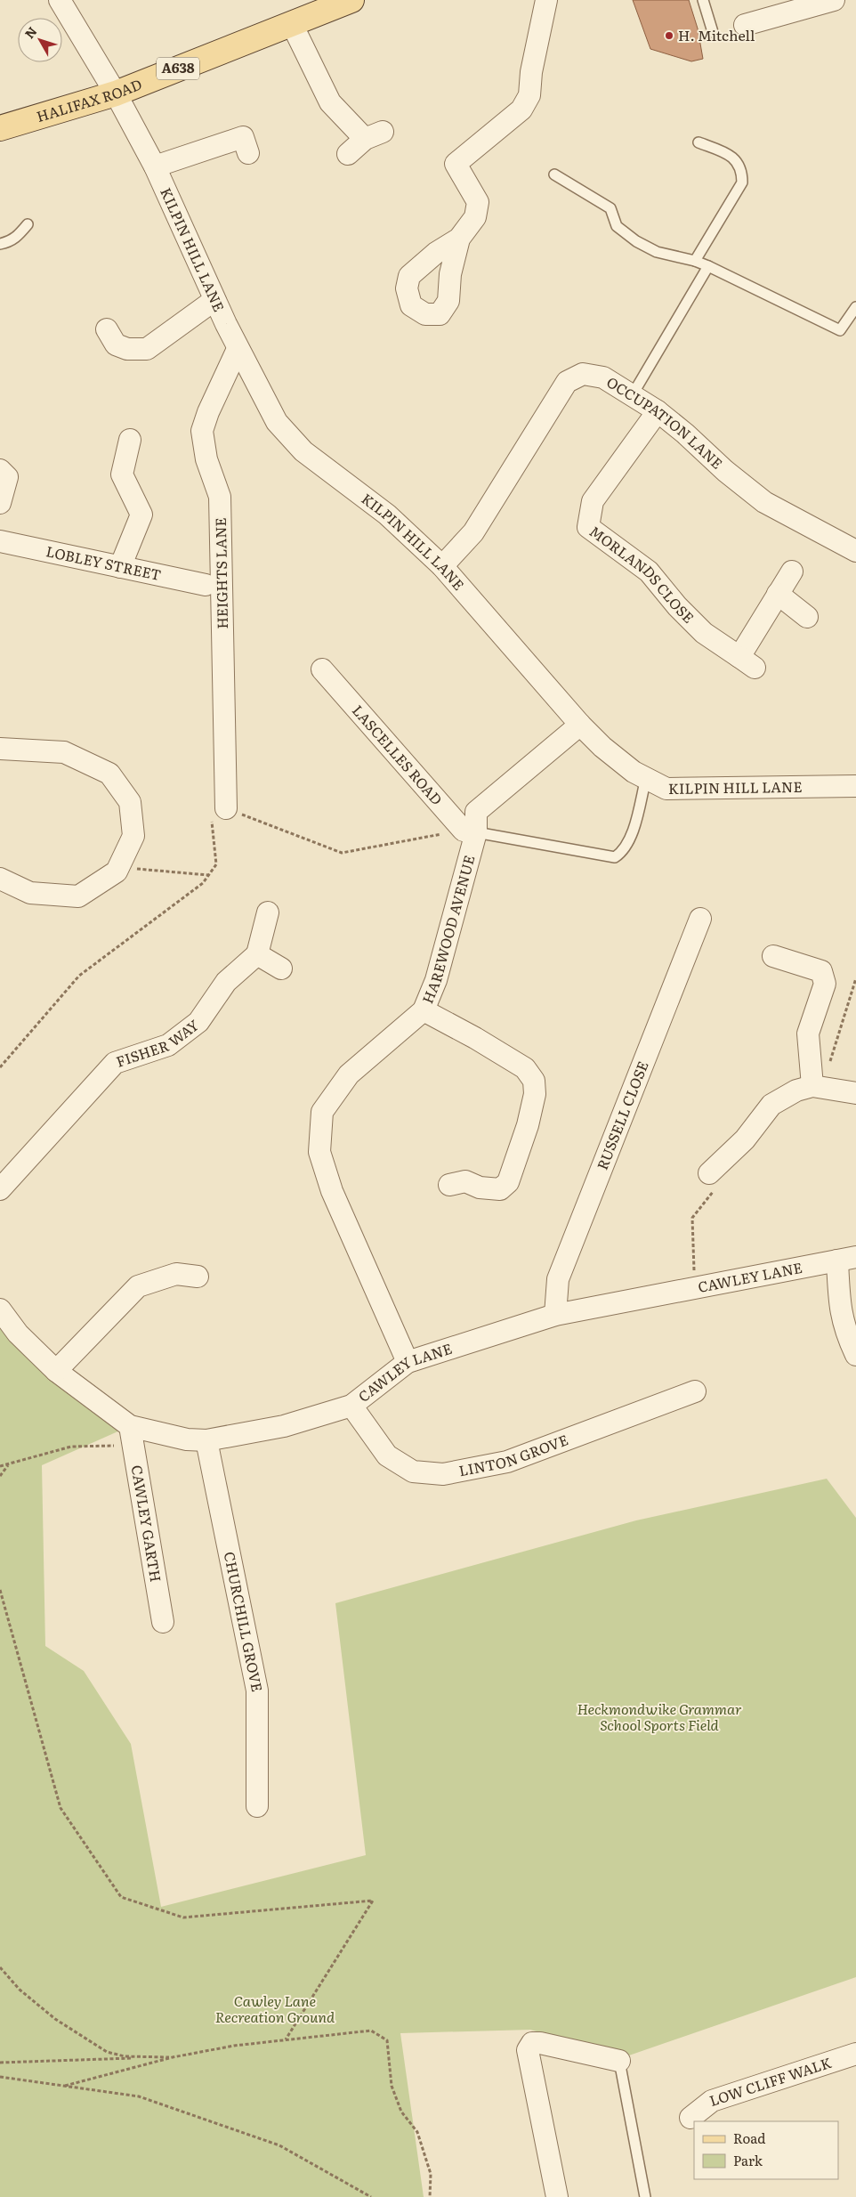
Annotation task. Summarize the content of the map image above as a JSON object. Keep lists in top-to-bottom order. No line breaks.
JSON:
{"streets":{"main road":["A638","HALIFAX ROAD"],"street":["KILPIN HILL LANE","OCCUPATION LANE","LOBLEY STREET","HEIGHTS LANE","MORLANDS CLOSE","LASCELLES ROAD","HAREWOOD AVENUE","FISHER WAY","RUSSELL CLOSE","CAWLEY LANE","LINTON GROVE","CAWLEY GARTH","CHURCHILL GROVE","LOW CLIFF WALK"]},"crossings":[["HALIFAX ROAD","KILPIN HILL LANE"],["KILPIN HILL LANE","OCCUPATION LANE"],["KILPIN HILL LANE","HEIGHTS LANE"],["KILPIN HILL LANE","HAREWOOD AVENUE"],["OCCUPATION LANE","MORLANDS CLOSE"],["LASCELLES ROAD","HAREWOOD AVENUE"],["HAREWOOD AVENUE","CAWLEY LANE"],["RUSSELL CLOSE","CAWLEY LANE"],["CAWLEY LANE","LINTON GROVE"],["CAWLEY LANE","CAWLEY GARTH"],["CAWLEY LANE","CHURCHILL GROVE"]],"parks":["Heckmondwike Grammar School Sports Field","Cawley Lane Recreation Ground"],"places":["H. Mitchell"],"legend":["Road","Park"],"north":"top left"}
